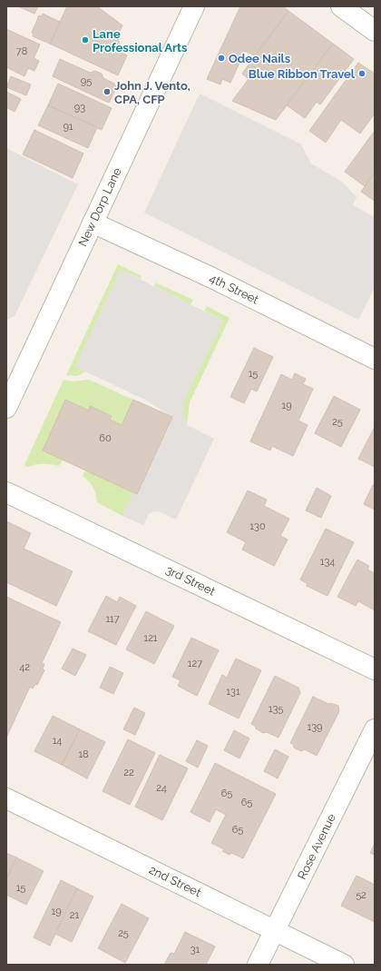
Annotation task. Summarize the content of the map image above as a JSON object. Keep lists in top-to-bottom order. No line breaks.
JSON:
{"streets":{"street":["New Dorp Lane","4th Street","3rd Street","Rose Avenue","2nd Street"]},"crossings":[["New Dorp Lane","4th Street"],["Rose Avenue","2nd Street"]],"places":["Lane Professional Arts","Odee Nails","Blue Ribbon Travel","John J. Vento, CPA, CFP"],"house_numbers":["78","95","93","91","15","19","25","60","130","134","117","121","127","42","131","135","139","14","18","22","24","65","65","65","15","52","19","21","25","31"]}
